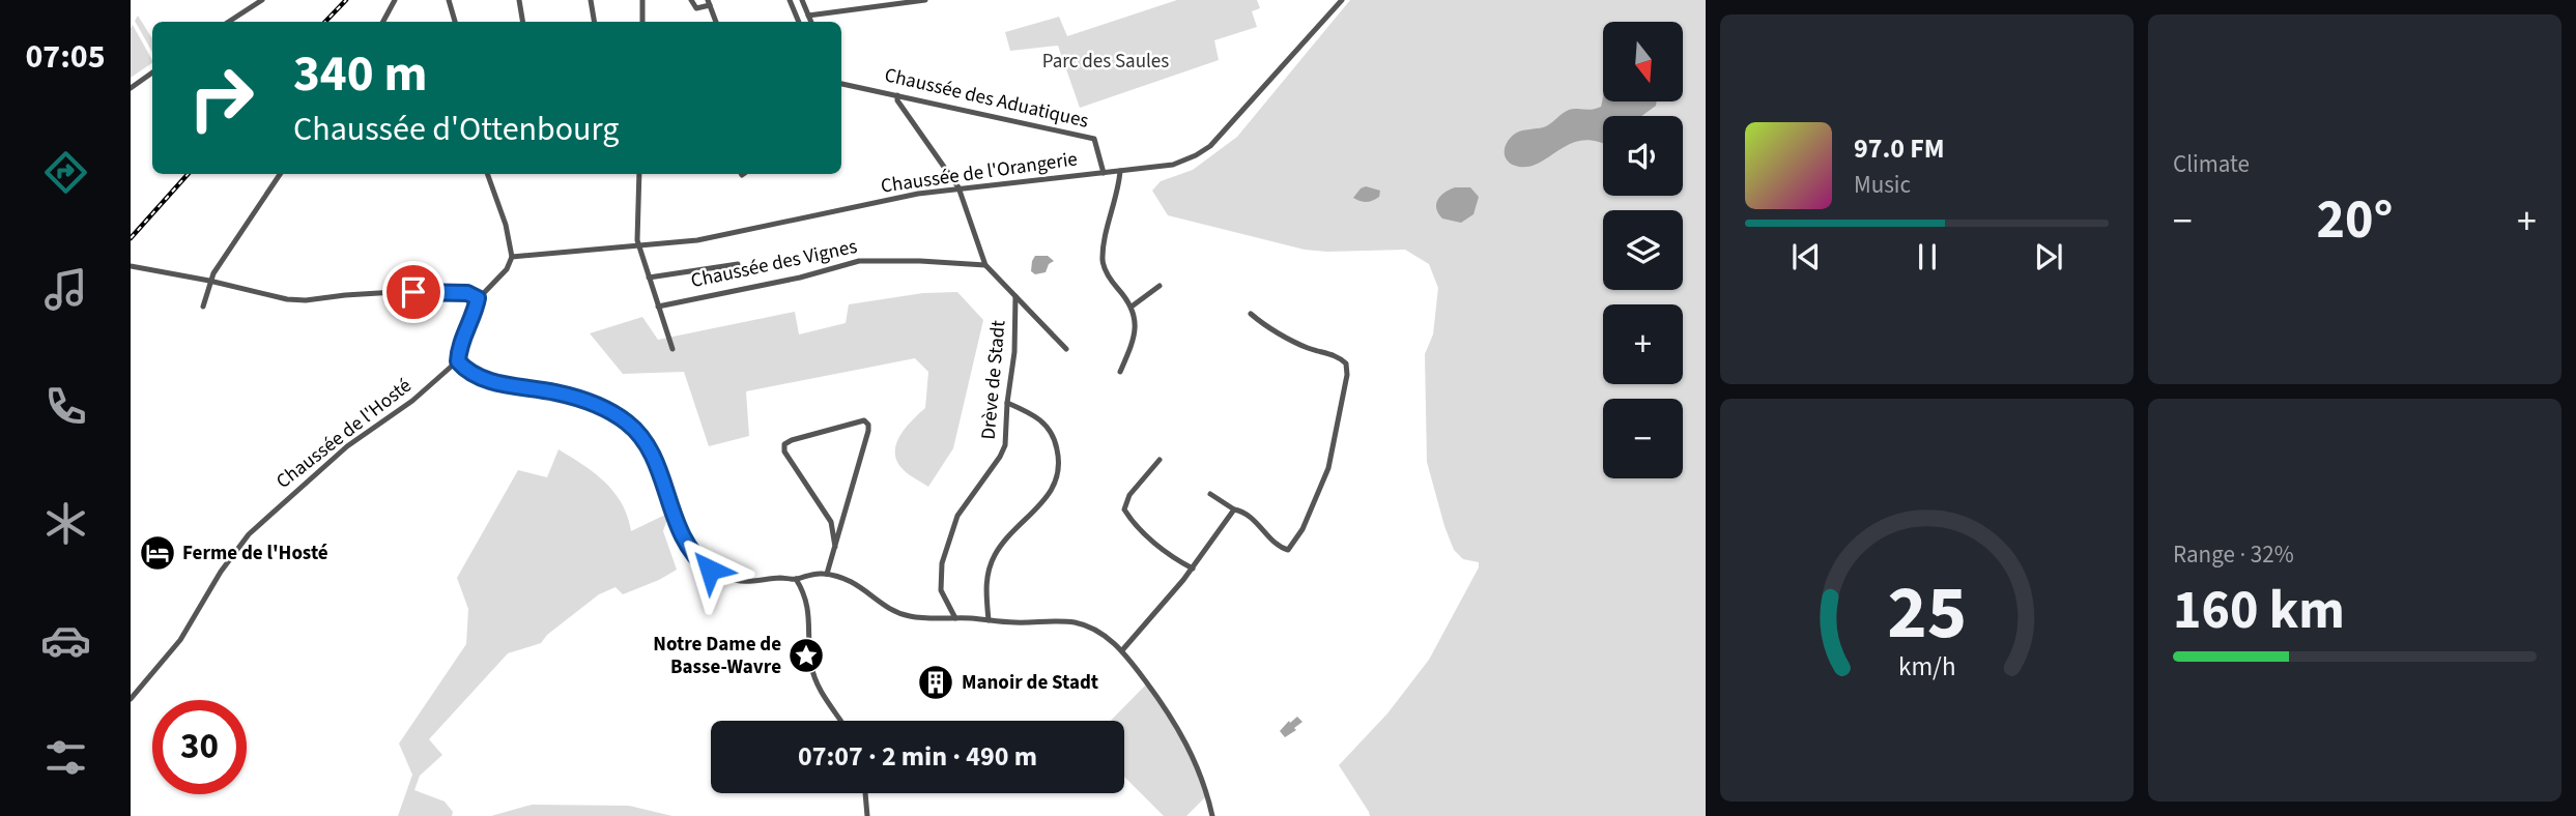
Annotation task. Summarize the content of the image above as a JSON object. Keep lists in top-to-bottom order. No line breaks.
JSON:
{"streets":{"street":["Chaussée des Aduatiques","Chaussée de l'Orangerie","Chaussée des Vignes","Drève de Stadt","Chaussée de l'Hosté"]},"crossings":[["Chaussée des Aduatiques","Chaussée de l'Orangerie"]],"parks":["Parc des Saules"],"places":{"hotel":["Ferme de l'Hosté"],"place":["Notre Dame de Basse-Wavre"],"building":["Manoir de Stadt"]},"north":"bottom","page":{"tabs":"07:05","tile":["Climate",["Range · 32%","160 km"]],"map_buttons":["+","−"],"turn":["340 m","Chaussée d'Ottenbourg"],"song":["97.0 FM","Music"],"heat":["−","20°","+"],"limit":"30","trip":"07:07 · 2 min · 490 m","gauge":["25","km/h"]}}
